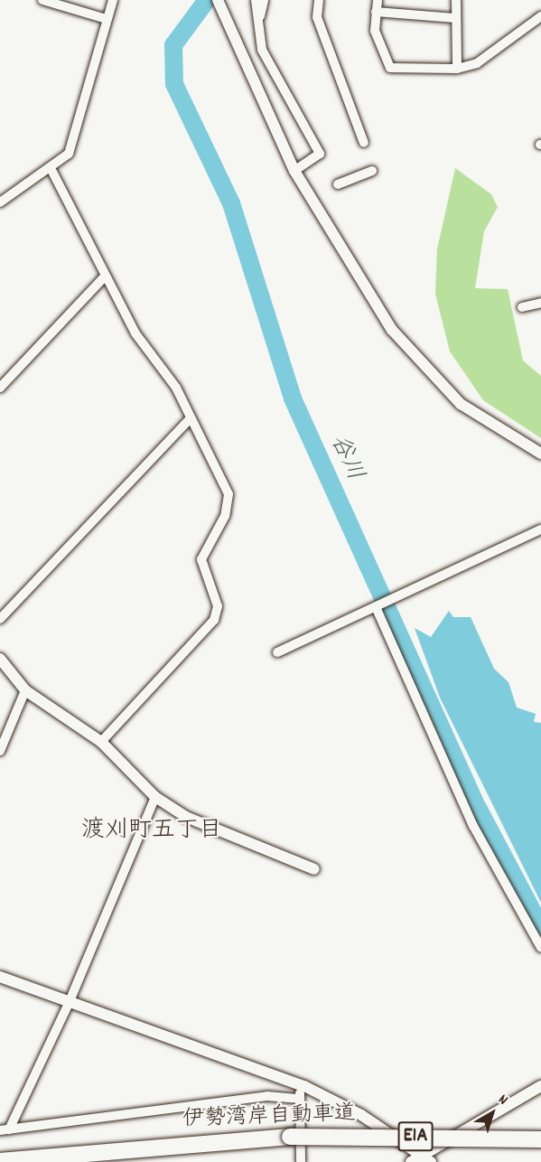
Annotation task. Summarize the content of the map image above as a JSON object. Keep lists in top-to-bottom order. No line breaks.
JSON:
{"streets":{"highway":["伊勢湾岸自動車道","E1A"]},"districts":["渡刈町五丁目"],"water":["谷川"],"north":"top right"}
